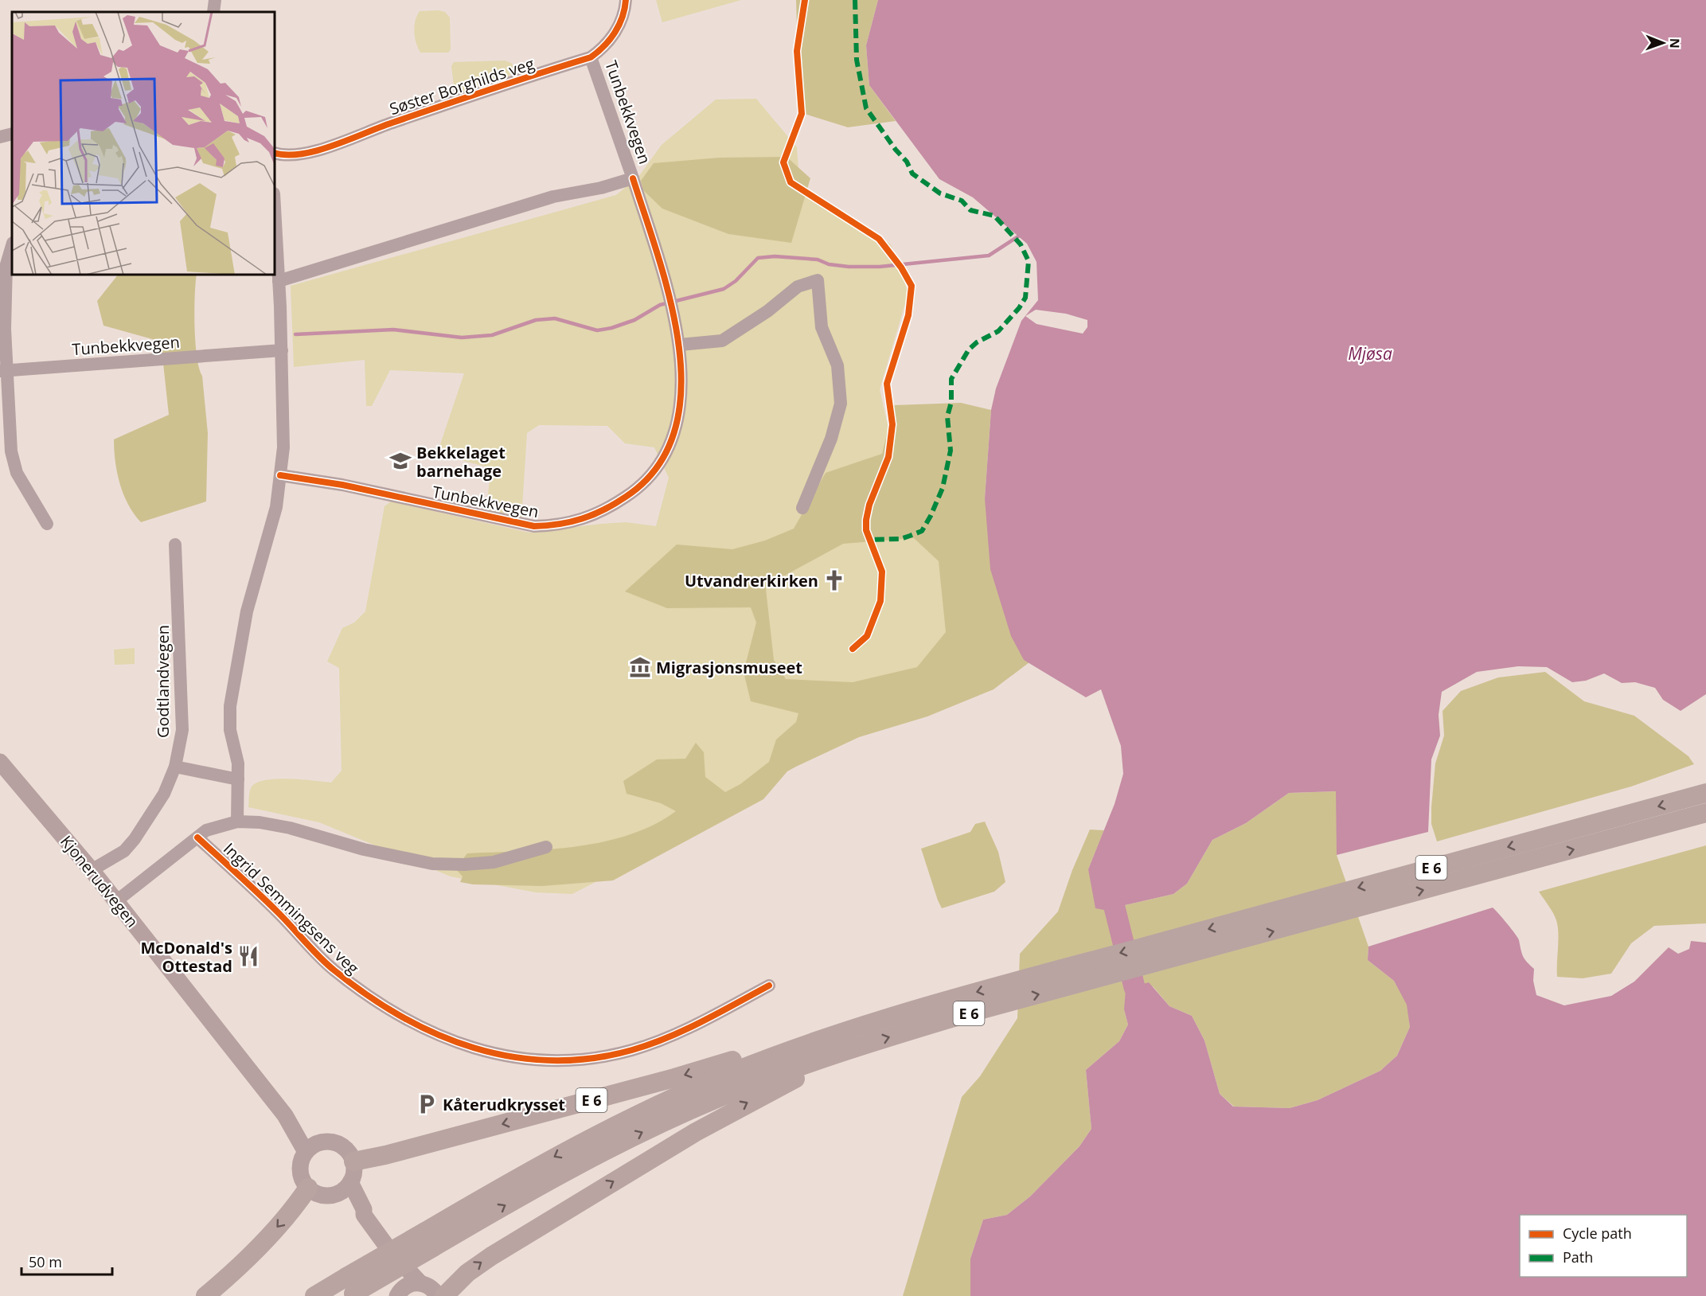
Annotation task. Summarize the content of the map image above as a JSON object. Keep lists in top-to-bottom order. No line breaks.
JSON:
{"streets":{"highway":["E 6"],"main road":["Kjonerudvegen"],"street":["Søster Borghilds veg","Tunbekkvegen","Godtlandvegen","Ingrid Semmingsens veg"]},"crossings":[["Søster Borghilds veg","Tunbekkvegen"],["Tunbekkvegen","Ingrid Semmingsens veg"],["Godtlandvegen","Kjonerudvegen"],["E 6","Kjonerudvegen"],["Kjonerudvegen","Ingrid Semmingsens veg"]],"water":["Mjøsa"],"places":{"school or university":["Bekkelaget barnehage"],"church":["Utvandrerkirken"],"museum":["Migrasjonsmuseet"],"restaurant":["McDonald's Ottestad"],"parking":["Kåterudkrysset"]},"legend":["Cycle path","Path"],"scale_bar":"50 m","north":"right"}
